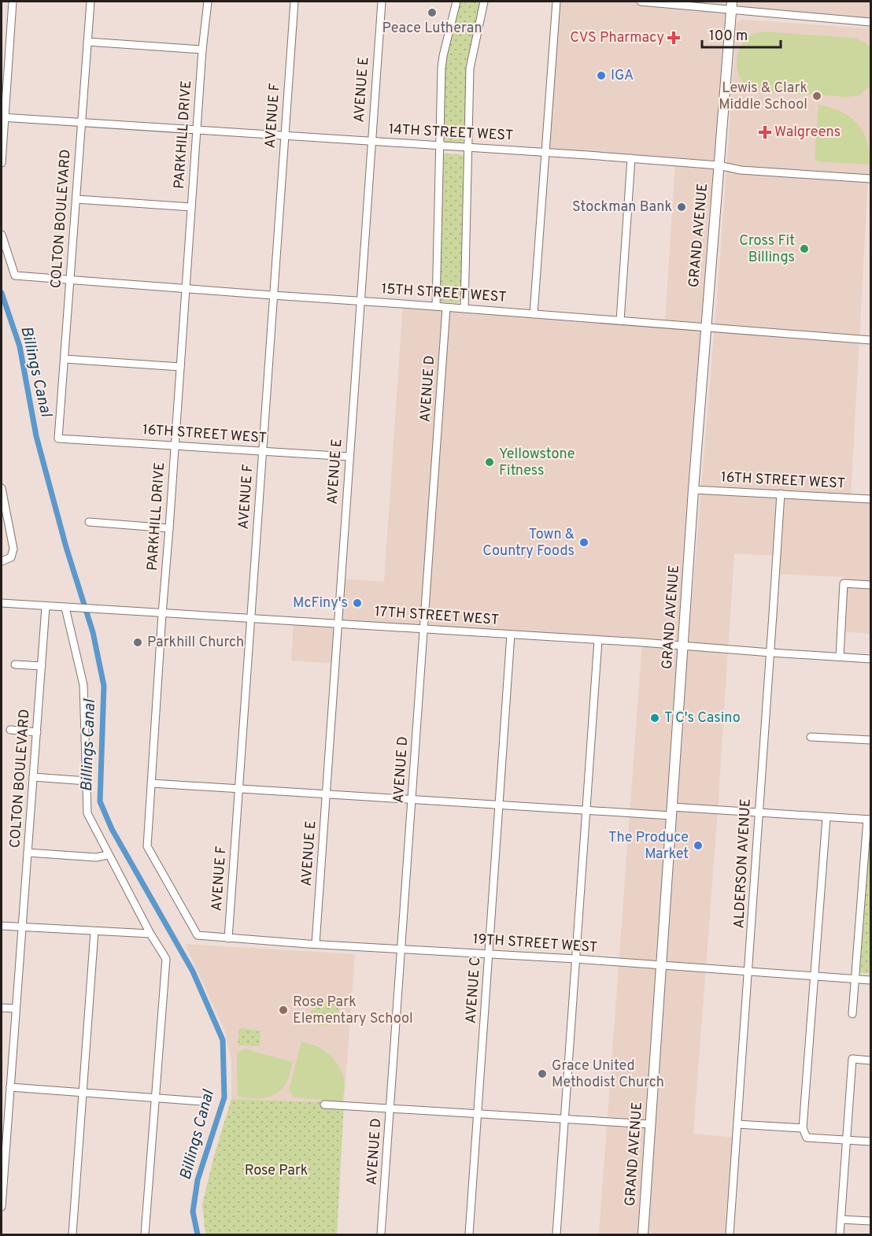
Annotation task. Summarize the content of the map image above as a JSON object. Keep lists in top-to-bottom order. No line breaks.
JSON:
{"streets":{"main road":["GRAND AVENUE"],"street":["AVENUE E","AVENUE F","14TH STREET WEST","PARKHILL DRIVE","COLTON BOULEVARD","15TH STREET WEST","AVENUE D","16TH STREET WEST","17TH STREET WEST","ALDERSON AVENUE","19TH STREET WEST","AVENUE C"]},"crossings":[["AVENUE E","14TH STREET WEST"],["AVENUE E","15TH STREET WEST"],["AVENUE E","16TH STREET WEST"],["AVENUE E","17TH STREET WEST"],["AVENUE E","19TH STREET WEST"],["AVENUE F","14TH STREET WEST"],["AVENUE F","15TH STREET WEST"],["AVENUE F","16TH STREET WEST"],["AVENUE F","17TH STREET WEST"],["AVENUE F","19TH STREET WEST"],["14TH STREET WEST","PARKHILL DRIVE"],["14TH STREET WEST","COLTON BOULEVARD"],["14TH STREET WEST","GRAND AVENUE"],["PARKHILL DRIVE","15TH STREET WEST"],["PARKHILL DRIVE","16TH STREET WEST"],["PARKHILL DRIVE","17TH STREET WEST"],["PARKHILL DRIVE","19TH STREET WEST"],["COLTON BOULEVARD","15TH STREET WEST"],["COLTON BOULEVARD","16TH STREET WEST"],["COLTON BOULEVARD","17TH STREET WEST"],["GRAND AVENUE","15TH STREET WEST"],["GRAND AVENUE","16TH STREET WEST"],["GRAND AVENUE","17TH STREET WEST"],["GRAND AVENUE","19TH STREET WEST"],["15TH STREET WEST","AVENUE D"],["AVENUE D","17TH STREET WEST"],["AVENUE D","19TH STREET WEST"],["16TH STREET WEST","ALDERSON AVENUE"],["17TH STREET WEST","ALDERSON AVENUE"],["17TH STREET WEST","AVENUE C"],["ALDERSON AVENUE","19TH STREET WEST"],["19TH STREET WEST","AVENUE C"]],"water":["Billings Canal"],"parks":["Rose Park"],"places":{"other":["Peace Lutheran","IGA","Lewis & Clark Middle School","Stockman Bank","Cross Fit Billings","Yellowstone Fitness","Town & Country Foods","McFiny's","Parkhill Church","T C's Casino","The Produce Market","Rose Park Elementary School","Grace United Methodist Church"],"health":["CVS Pharmacy","Walgreens"]},"scale_bar":"100 m"}
